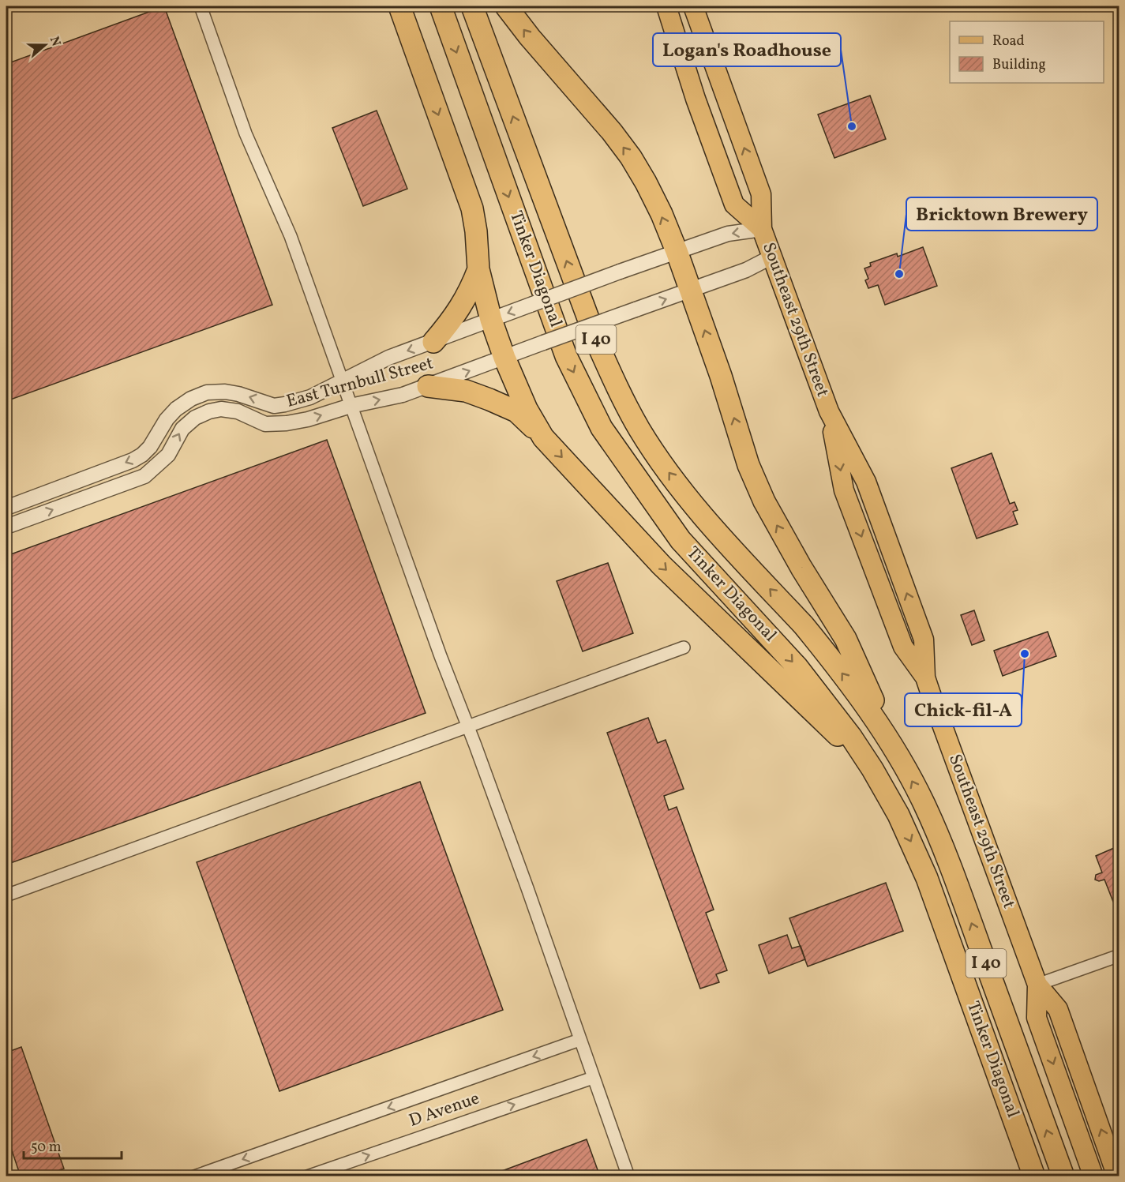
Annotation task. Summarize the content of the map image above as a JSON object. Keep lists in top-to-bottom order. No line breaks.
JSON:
{"streets":{"highway":["Tinker Diagonal","I 40"],"main road":["Southeast 29th Street"],"street":["East Turnbull Street","D Avenue"]},"crossings":[["Southeast 29th Street","East Turnbull Street"]],"places":["Logan's Roadhouse","Bricktown Brewery","Chick-fil-A"],"legend":["Road","Building"],"scale_bar":"50 m","north":"right"}
